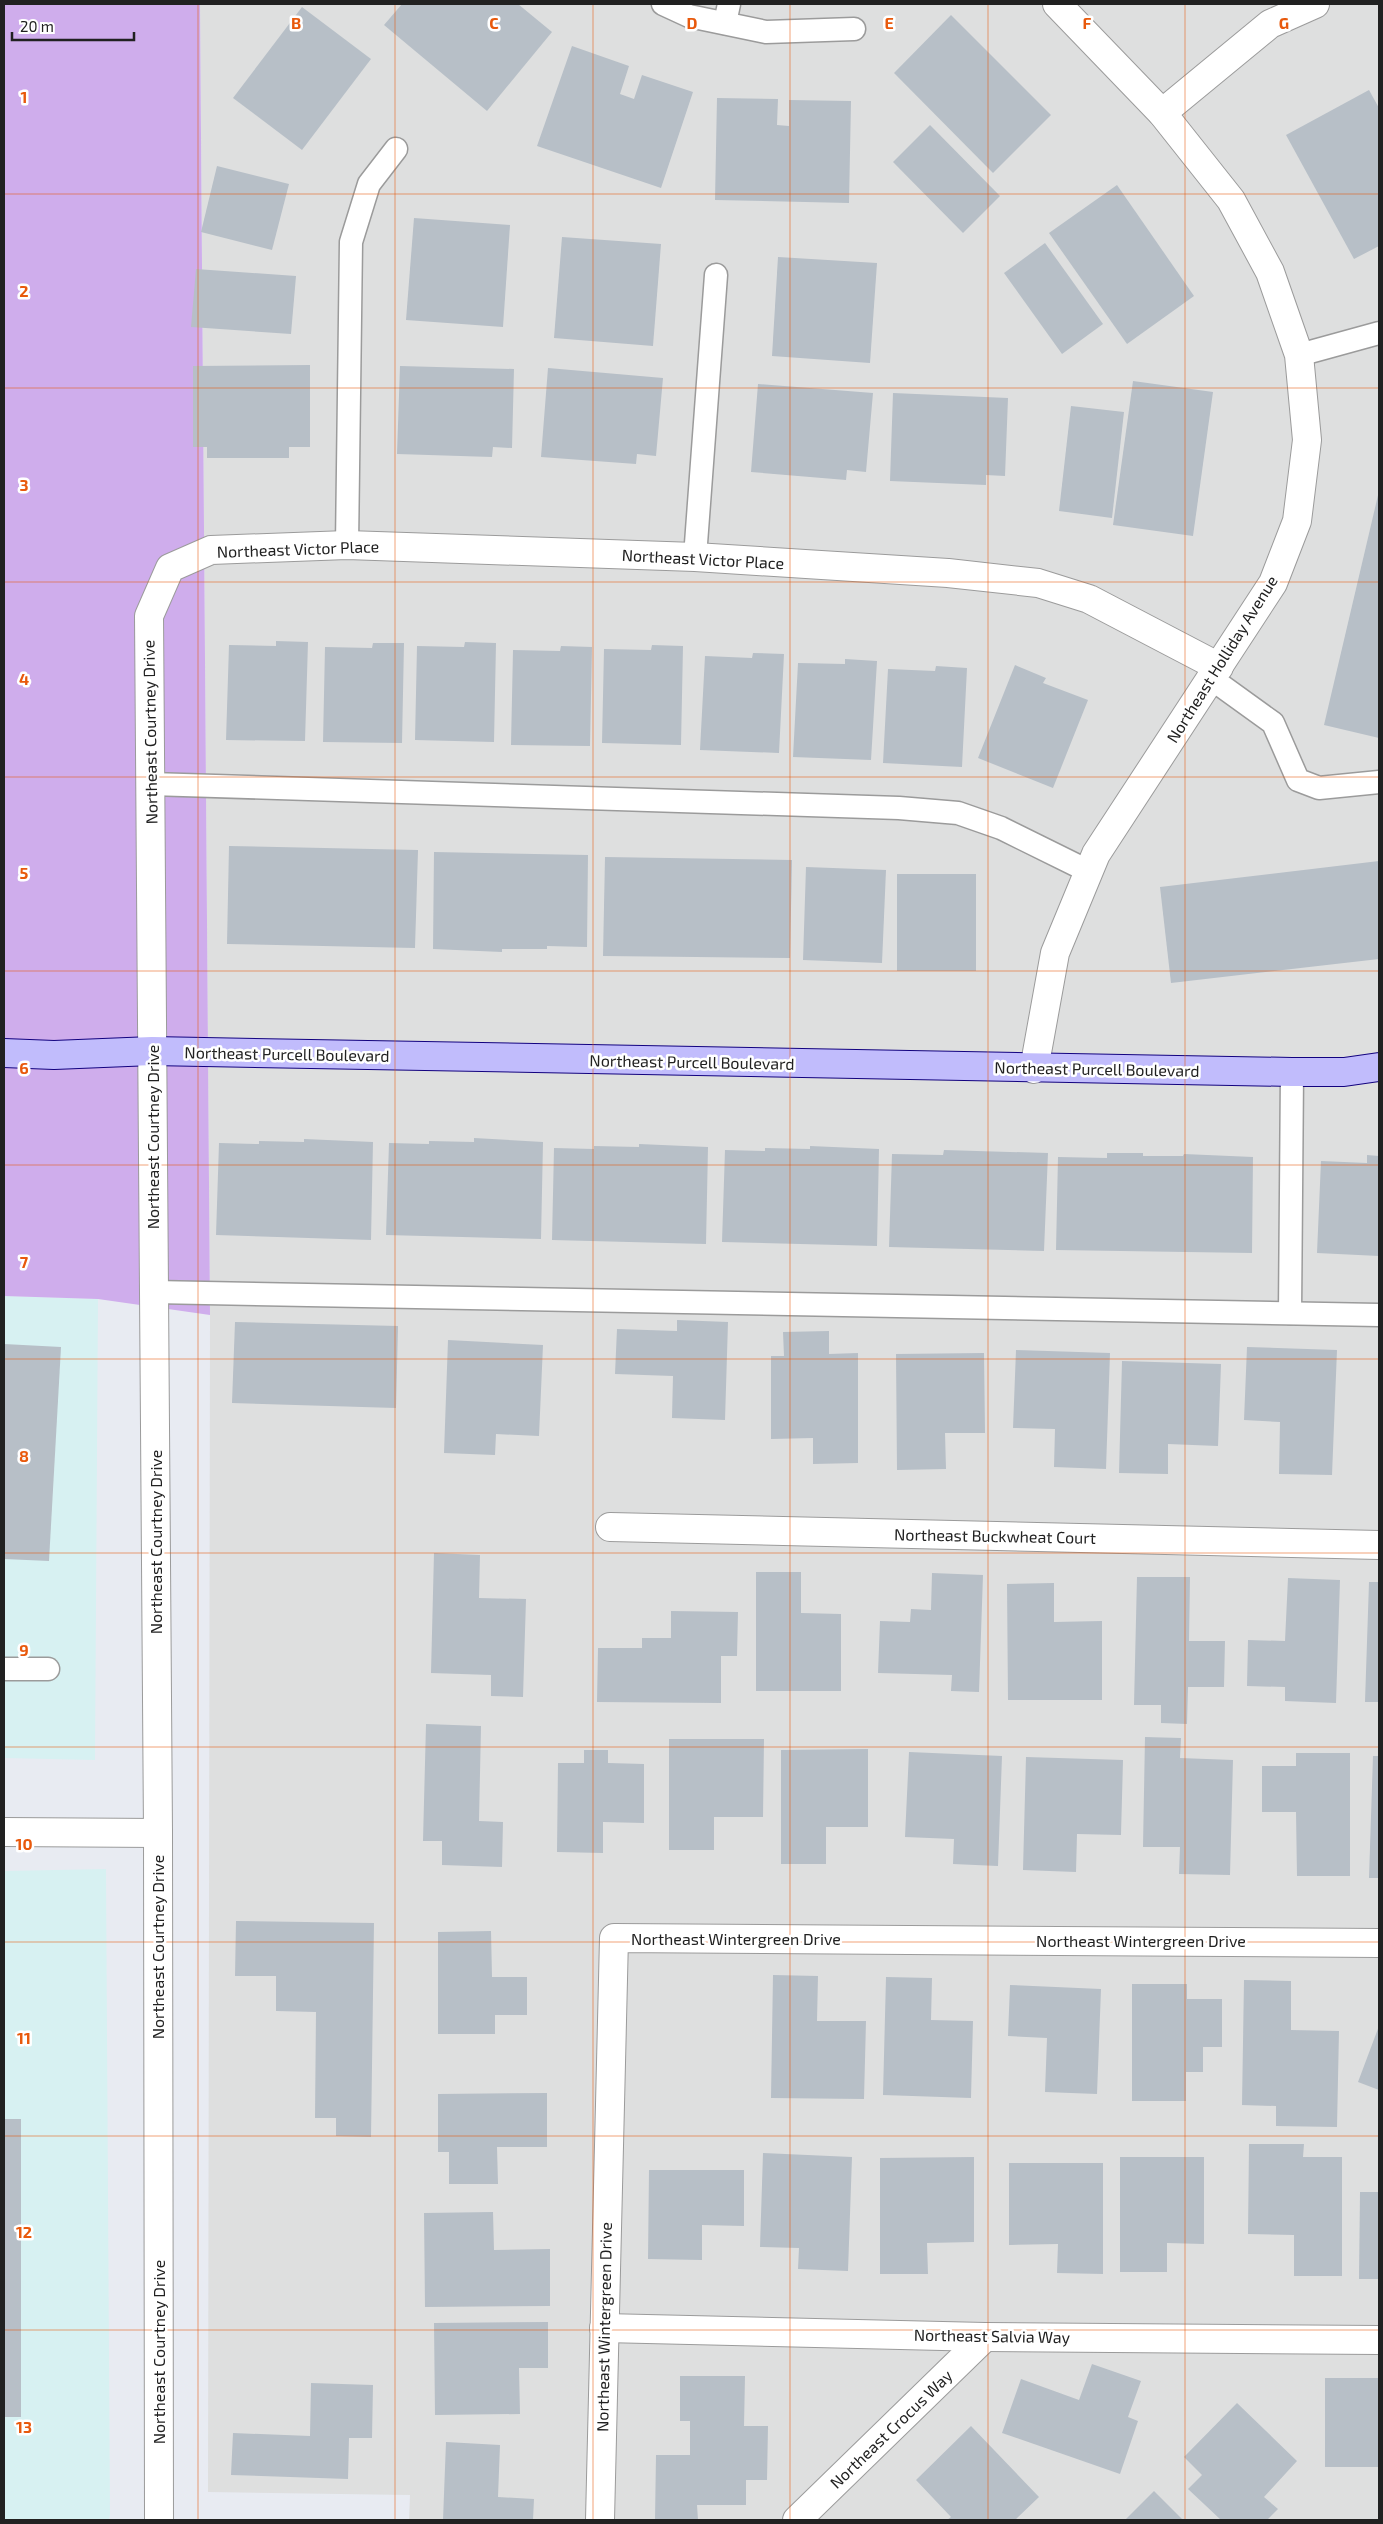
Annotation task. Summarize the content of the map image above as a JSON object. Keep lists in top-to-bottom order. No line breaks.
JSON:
{"streets":{"street":["Northeast Victor Place","Northeast Holliday Avenue","Northeast Courtney Drive","Northeast Purcell Boulevard","Northeast Buckwheat Court","Northeast Wintergreen Drive","Northeast Salvia Way","Northeast Crocus Way"]},"crossings":[["Northeast Victor Place","Northeast Holliday Avenue"],["Northeast Victor Place","Northeast Courtney Drive"],["Northeast Holliday Avenue","Northeast Purcell Boulevard"],["Northeast Courtney Drive","Northeast Purcell Boulevard"],["Northeast Wintergreen Drive","Northeast Salvia Way"],["Northeast Salvia Way","Northeast Crocus Way"]],"scale_bar":"20 m","grid":{"columns":["B","C","D","E","F","G"],"rows":["1","2","3","4","5","6","7","8","9","10","11","12","13"]}}
